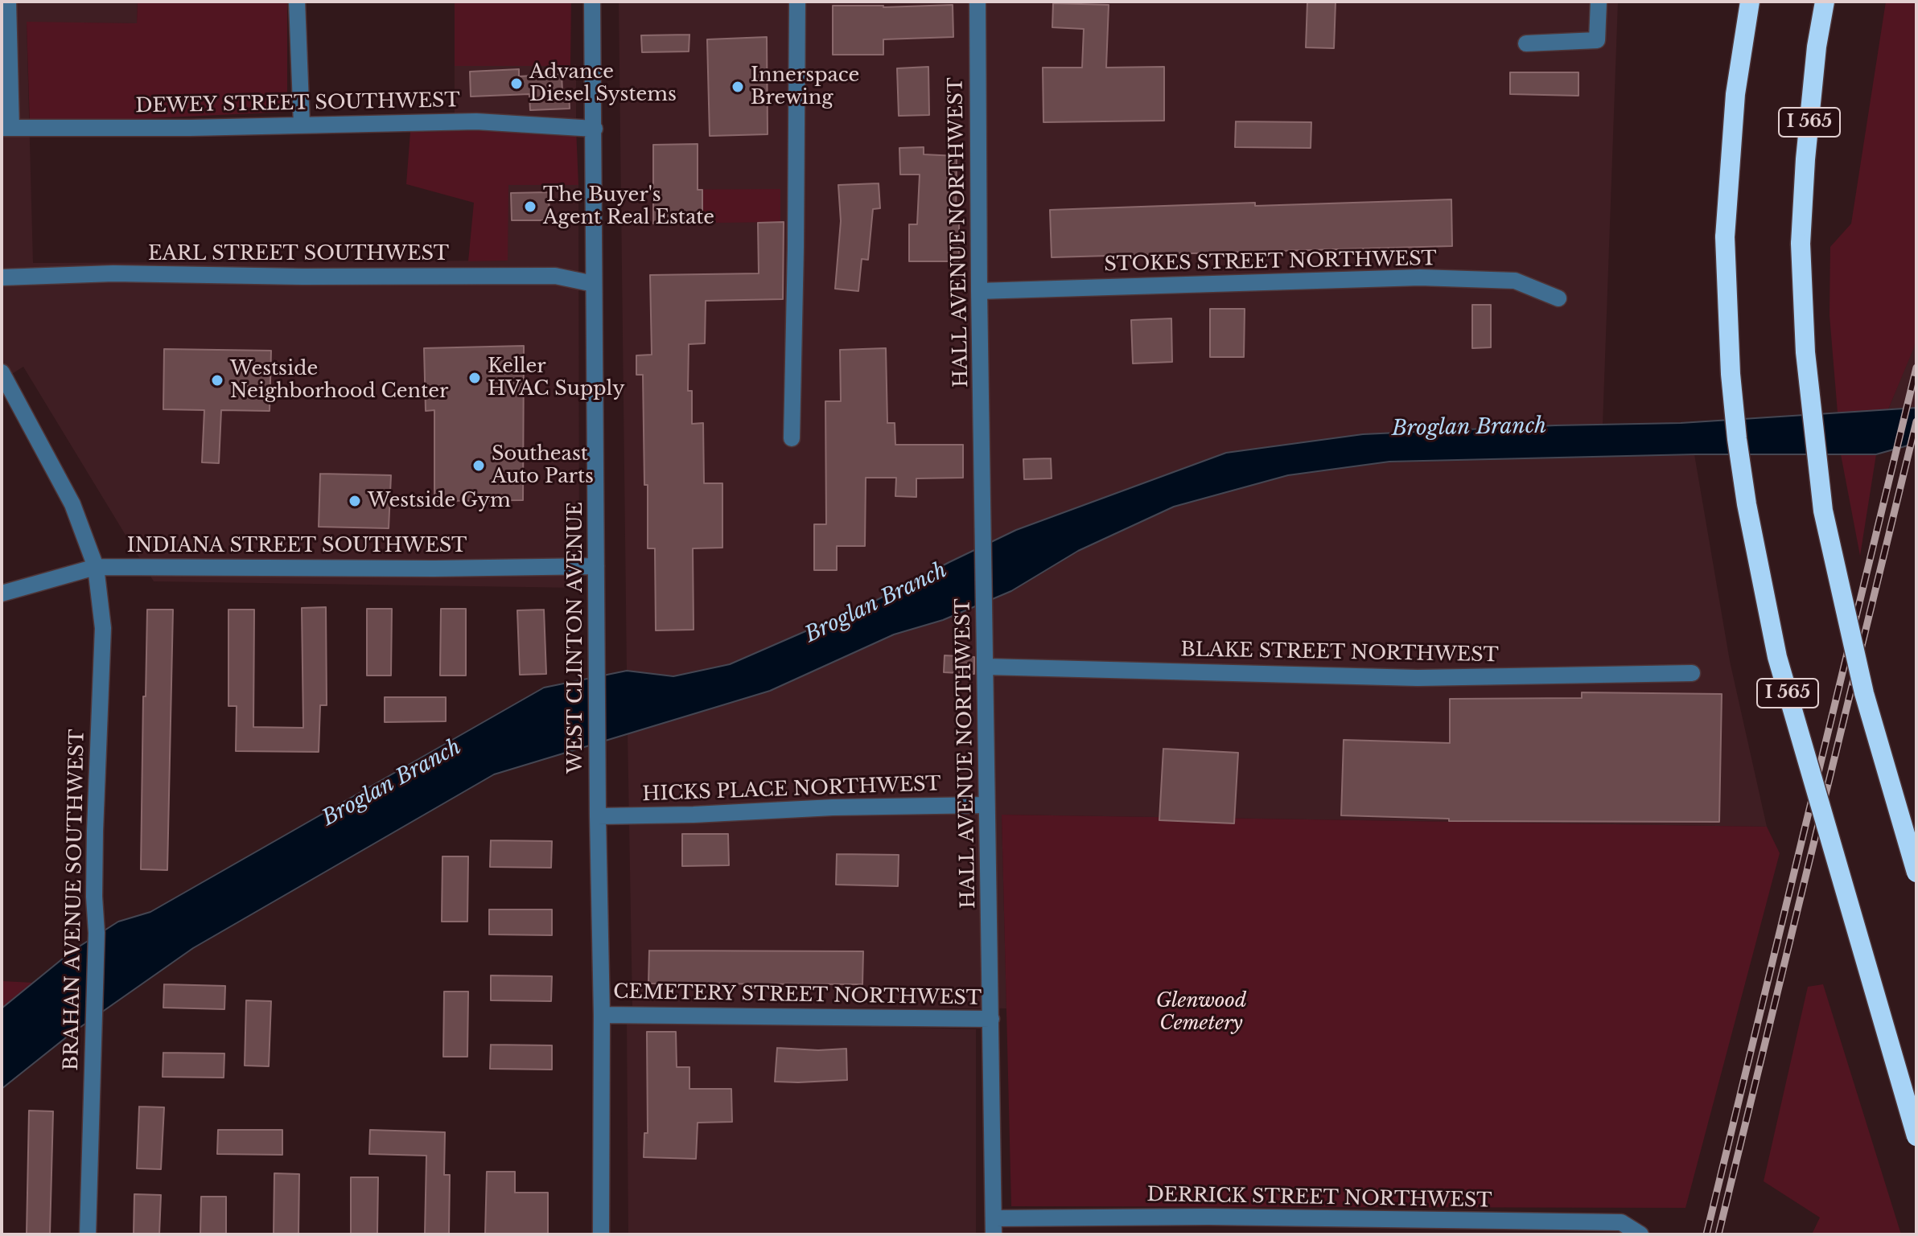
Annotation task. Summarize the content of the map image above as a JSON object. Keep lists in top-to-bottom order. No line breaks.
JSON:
{"streets":{"highway":["I 565"],"street":["DEWEY STREET SOUTHWEST","HALL AVENUE NORTHWEST","EARL STREET SOUTHWEST","STOKES STREET NORTHWEST","INDIANA STREET SOUTHWEST","WEST CLINTON AVENUE","BLAKE STREET NORTHWEST","HICKS PLACE NORTHWEST","BRAHAN AVENUE SOUTHWEST","CEMETERY STREET NORTHWEST","DERRICK STREET NORTHWEST"]},"crossings":[["DEWEY STREET SOUTHWEST","WEST CLINTON AVENUE"],["HALL AVENUE NORTHWEST","STOKES STREET NORTHWEST"],["HALL AVENUE NORTHWEST","BLAKE STREET NORTHWEST"],["HALL AVENUE NORTHWEST","HICKS PLACE NORTHWEST"],["HALL AVENUE NORTHWEST","CEMETERY STREET NORTHWEST"],["HALL AVENUE NORTHWEST","DERRICK STREET NORTHWEST"],["EARL STREET SOUTHWEST","WEST CLINTON AVENUE"],["INDIANA STREET SOUTHWEST","WEST CLINTON AVENUE"],["INDIANA STREET SOUTHWEST","BRAHAN AVENUE SOUTHWEST"],["WEST CLINTON AVENUE","HICKS PLACE NORTHWEST"],["WEST CLINTON AVENUE","CEMETERY STREET NORTHWEST"]],"water":["Broglan Branch"],"parks":["Glenwood Cemetery"],"places":["Advance Diesel Systems","Innerspace Brewing","The Buyer's Agent Real Estate","Keller HVAC Supply","Westside Neighborhood Center","Southeast Auto Parts","Westside Gym"]}
